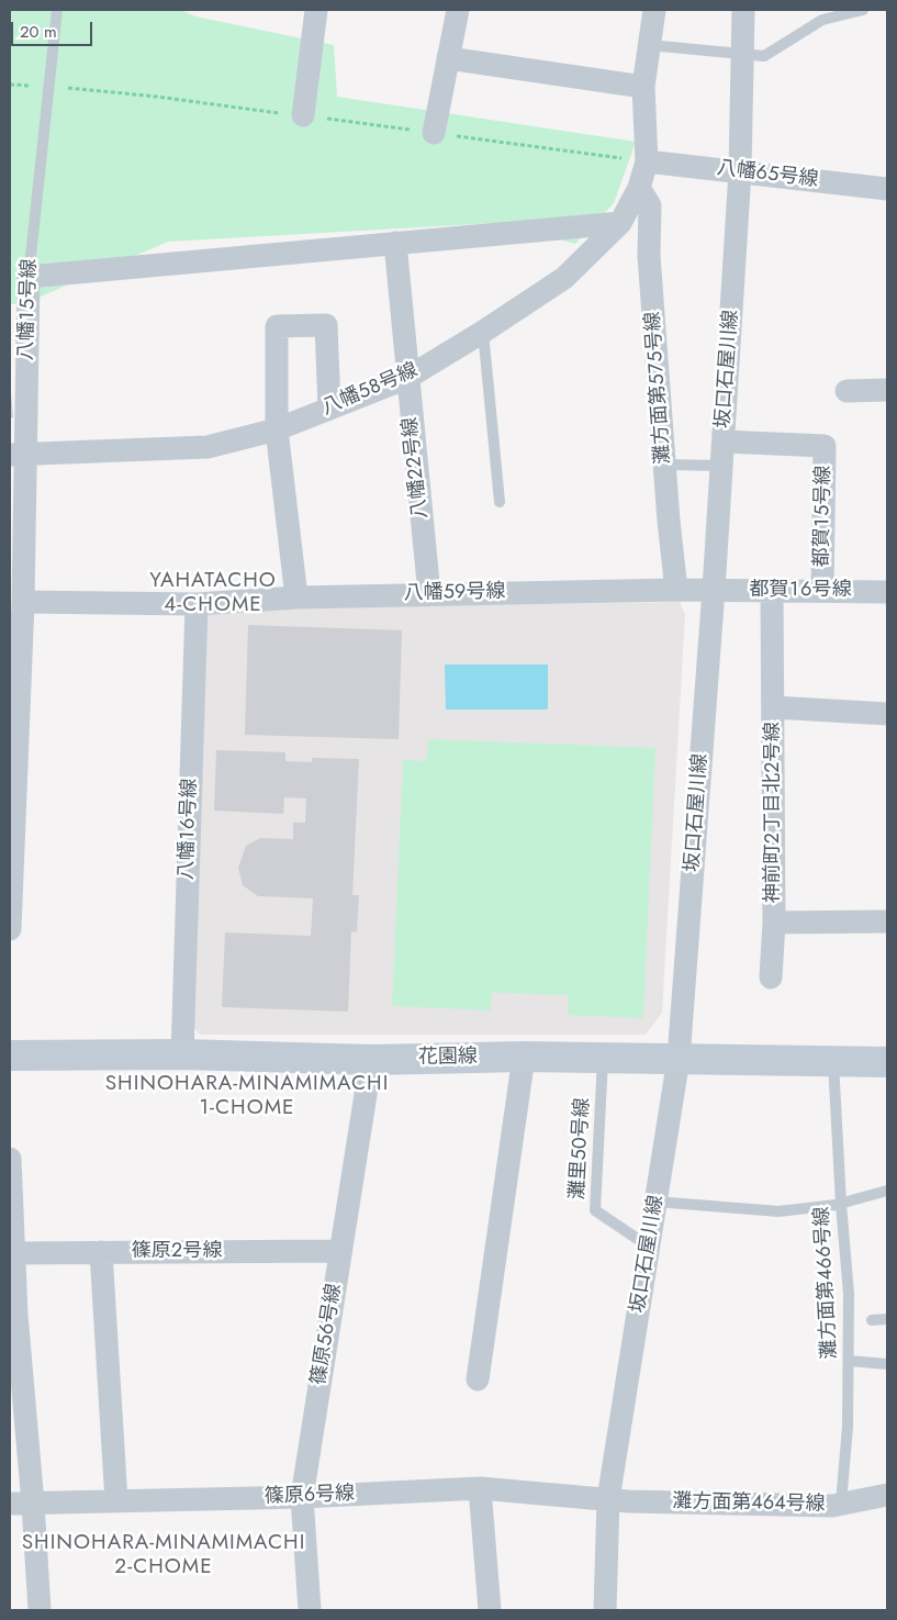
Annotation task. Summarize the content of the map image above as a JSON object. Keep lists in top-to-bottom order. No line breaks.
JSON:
{"streets":{"street":["八幡６５号線","八幡１５号線","坂口石屋川線","灘方面第５７５号線","八幡５８号線","八幡２２号線","都賀１５号線","都賀１６号線","八幡５９号線","神前町２丁目北２号線","八幡１６号線","花園線","篠原２号線","篠原５６号線","篠原６号線","灘方面第４６４号線"],"lane":["灘里５０号線","灘方面第４６６号線"]},"crossings":[["八幡６５号線","坂口石屋川線"],["八幡６５号線","八幡５８号線"],["八幡１５号線","八幡５８号線"],["八幡１５号線","八幡５９号線"],["坂口石屋川線","都賀１５号線"],["坂口石屋川線","都賀１６号線"],["坂口石屋川線","八幡５９号線"],["坂口石屋川線","花園線"],["坂口石屋川線","灘里５０号線"],["坂口石屋川線","篠原６号線"],["坂口石屋川線","灘方面第４６４号線"],["灘方面第５７５号線","八幡５８号線"],["灘方面第５７５号線","八幡５９号線"],["八幡５８号線","八幡２２号線"],["八幡２２号線","八幡５９号線"],["都賀１５号線","都賀１６号線"],["都賀１６号線","八幡５９号線"],["都賀１６号線","神前町２丁目北２号線"],["八幡５９号線","八幡１６号線"],["八幡１６号線","花園線"],["花園線","灘里５０号線"],["花園線","灘方面第４６６号線"],["花園線","篠原５６号線"],["篠原２号線","篠原５６号線"],["灘方面第４６６号線","灘方面第４６４号線"],["篠原５６号線","篠原６号線"],["篠原６号線","灘方面第４６４号線"]],"districts":["YAHATACHO 4-CHOME","SHINOHARA-MINAMIMACHI 1-CHOME","SHINOHARA-MINAMIMACHI 2-CHOME"],"scale_bar":"20 m"}
